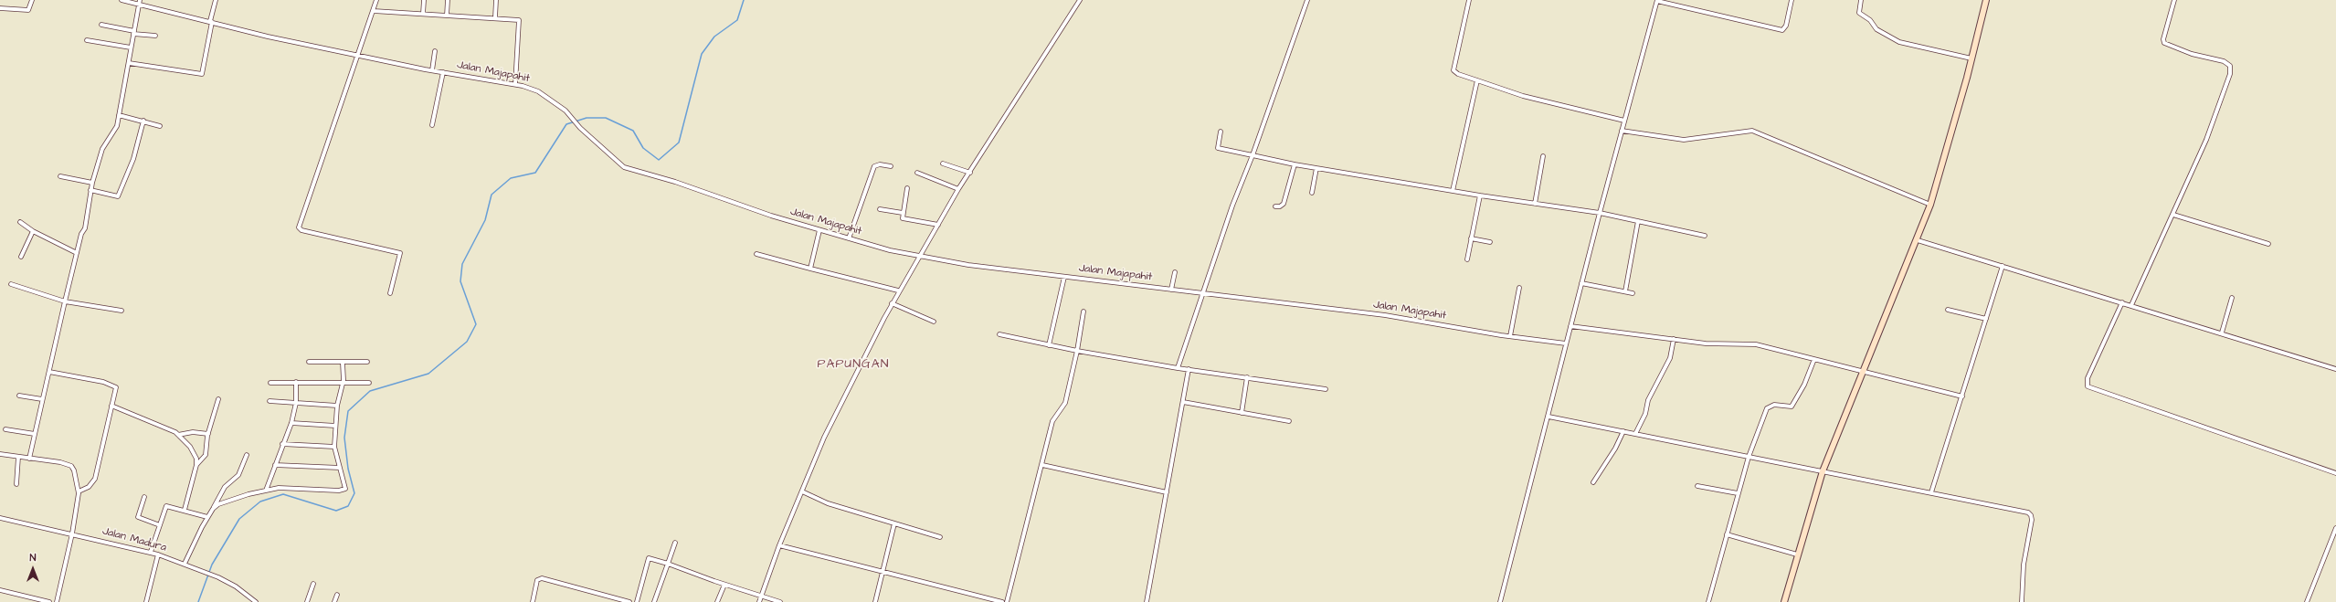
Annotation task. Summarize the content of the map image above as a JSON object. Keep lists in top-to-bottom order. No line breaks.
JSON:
{"streets":{"street":["Jalan Majapahit","Jalan Madura"]},"districts":["PAPUNGAN"],"north":"top"}
